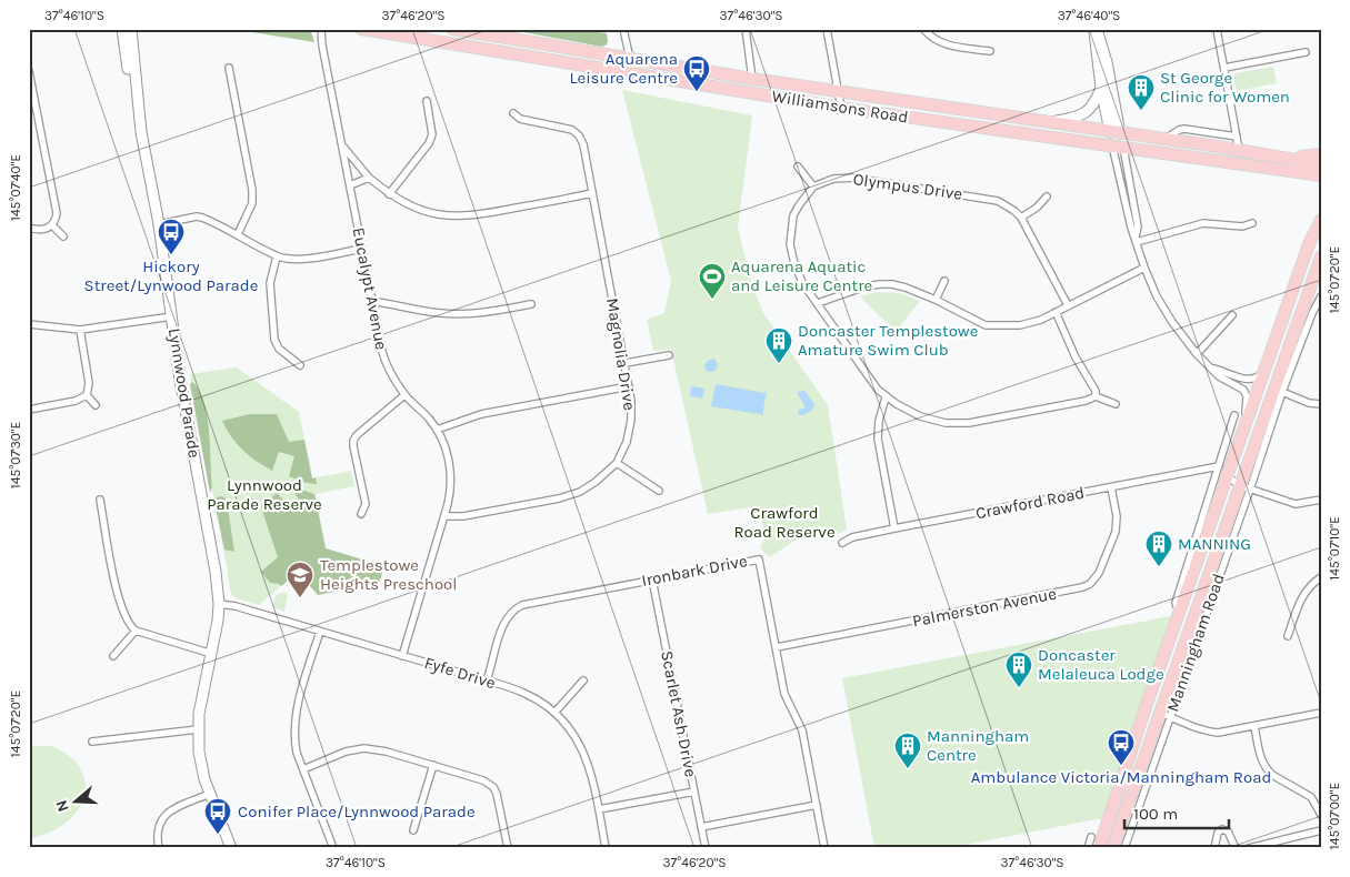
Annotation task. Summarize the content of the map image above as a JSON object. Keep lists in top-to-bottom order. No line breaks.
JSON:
{"streets":{"main road":["Williamsons Road","Lynnwood Parade","Manningham Road"],"street":["Olympus Drive","Eucalypt Avenue","Magnolia Drive","Crawford Road","Ironbark Drive","Palmerston Avenue","Fyfe Drive","Scarlet Ash Drive"]},"crossings":[["Eucalypt Avenue","Magnolia Drive"],["Eucalypt Avenue","Fyfe Drive"],["Lynnwood Parade","Fyfe Drive"],["Crawford Road","Palmerston Avenue"],["Crawford Road","Manningham Road"],["Ironbark Drive","Palmerston Avenue"],["Ironbark Drive","Fyfe Drive"],["Ironbark Drive","Scarlet Ash Drive"]],"parks":["Lynnwood Parade Reserve","Crawford Road Reserve"],"places":{"bus stop":["Aquarena Leisure Centre","Hickory Street/Lynwood Parade","Ambulance Victoria/Manningham Road","Conifer Place/Lynnwood Parade"],"building":["St George Clinic for Women","Doncaster Templestowe Amature Swim Club","MANNING","Doncaster Melaleuca Lodge","Manningham Centre"],"sports":["Aquarena Aquatic and Leisure Centre"],"school or university":["Templestowe Heights Preschool"]},"scale_bar":"100 m","north":"left","coordinates":["37°46'10\"S","37°46'20\"S","37°46'30\"S","37°46'40\"S","145°07'40\"E","145°07'20\"E","145°07'30\"E","145°07'10\"E","145°07'00\"E"]}
